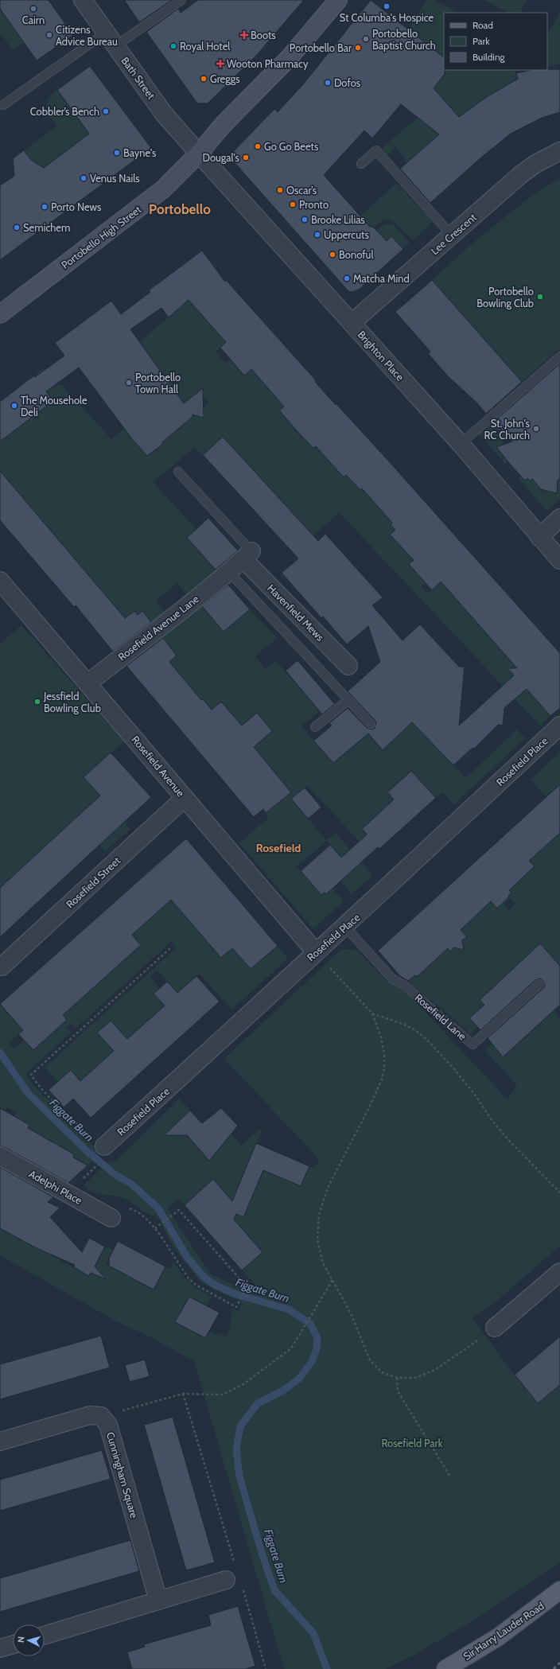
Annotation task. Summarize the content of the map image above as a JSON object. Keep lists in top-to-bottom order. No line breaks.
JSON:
{"streets":{"main road":["Portobello High Street","Sir Harry Lauder Road"],"street":["Bath Street","Lee Crescent","Brighton Place","Havenfield Mews","Rosefield Avenue Lane","Rosefield Place","Rosefield Avenue","Rosefield Street","Adelphi Place","Cunningham Square"],"lane":["Rosefield Lane"]},"crossings":[["Bath Street","Portobello High Street"],["Bath Street","Brighton Place"],["Lee Crescent","Brighton Place"],["Portobello High Street","Brighton Place"],["Havenfield Mews","Rosefield Avenue Lane"],["Rosefield Avenue Lane","Rosefield Avenue"],["Rosefield Place","Rosefield Avenue"],["Rosefield Place","Rosefield Lane"],["Rosefield Avenue","Rosefield Street"]],"districts":["Portobello","Rosefield"],"water":["Figgate Burn"],"parks":["Rosefield Park"],"places":{"other":["St Columba's Hospice","Cairn","Citizens Advice Bureau","Portobello Baptist Church","Royal Hotel","Portobello Bar","Greggs","Dofos","Cobbler’s Bench","Go Go Beets","Bayne's","Dougal's","Venus Nails","Oscar’s","Pronto","Porto News","Brooke Lilias","Semichem","Uppercuts","Bonoful","Matcha Mind","Portobello Bowling Club","Portobello Town Hall","The Mousehole Deli","St. John's RC Church","Jessfield Bowling Club"],"health":["Boots","Wooton Pharmacy"]},"legend":["Road","Park","Building"],"north":"left"}
